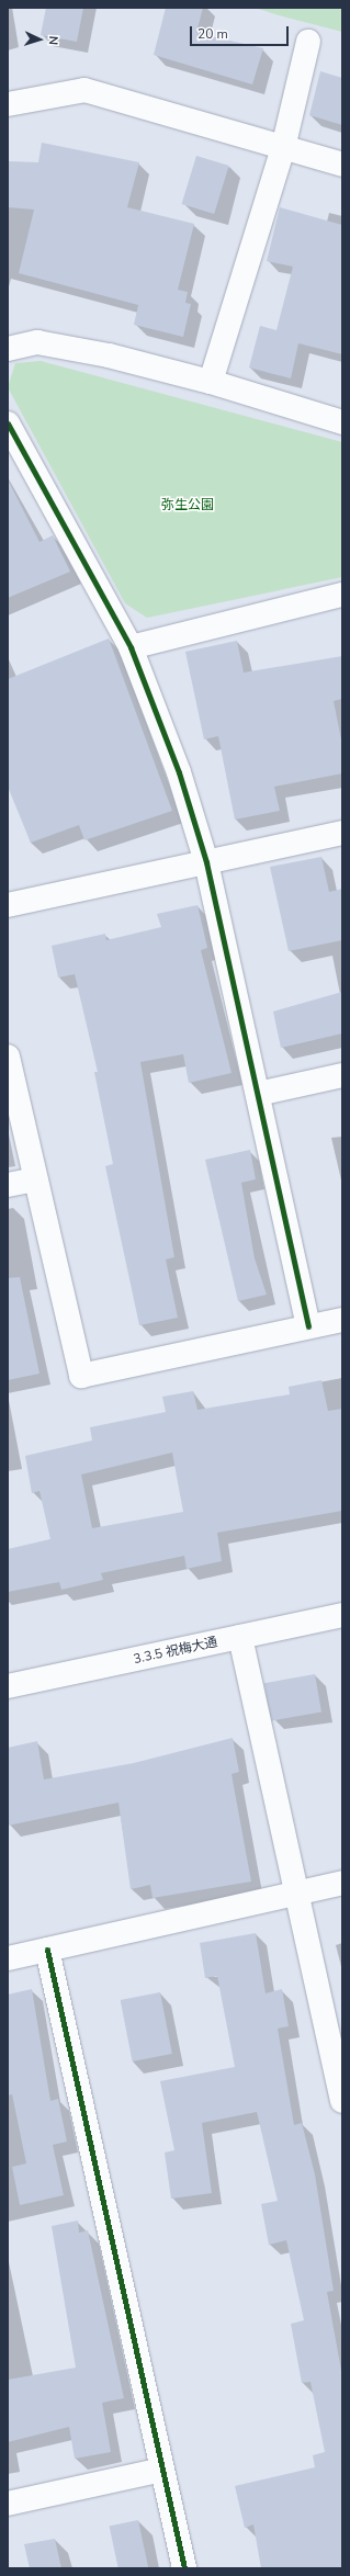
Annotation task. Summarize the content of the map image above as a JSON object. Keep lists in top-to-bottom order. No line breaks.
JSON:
{"streets":{"street":["3.3.5 祝梅大通"]},"parks":["弥生公園"],"scale_bar":"20 m","north":"right"}
